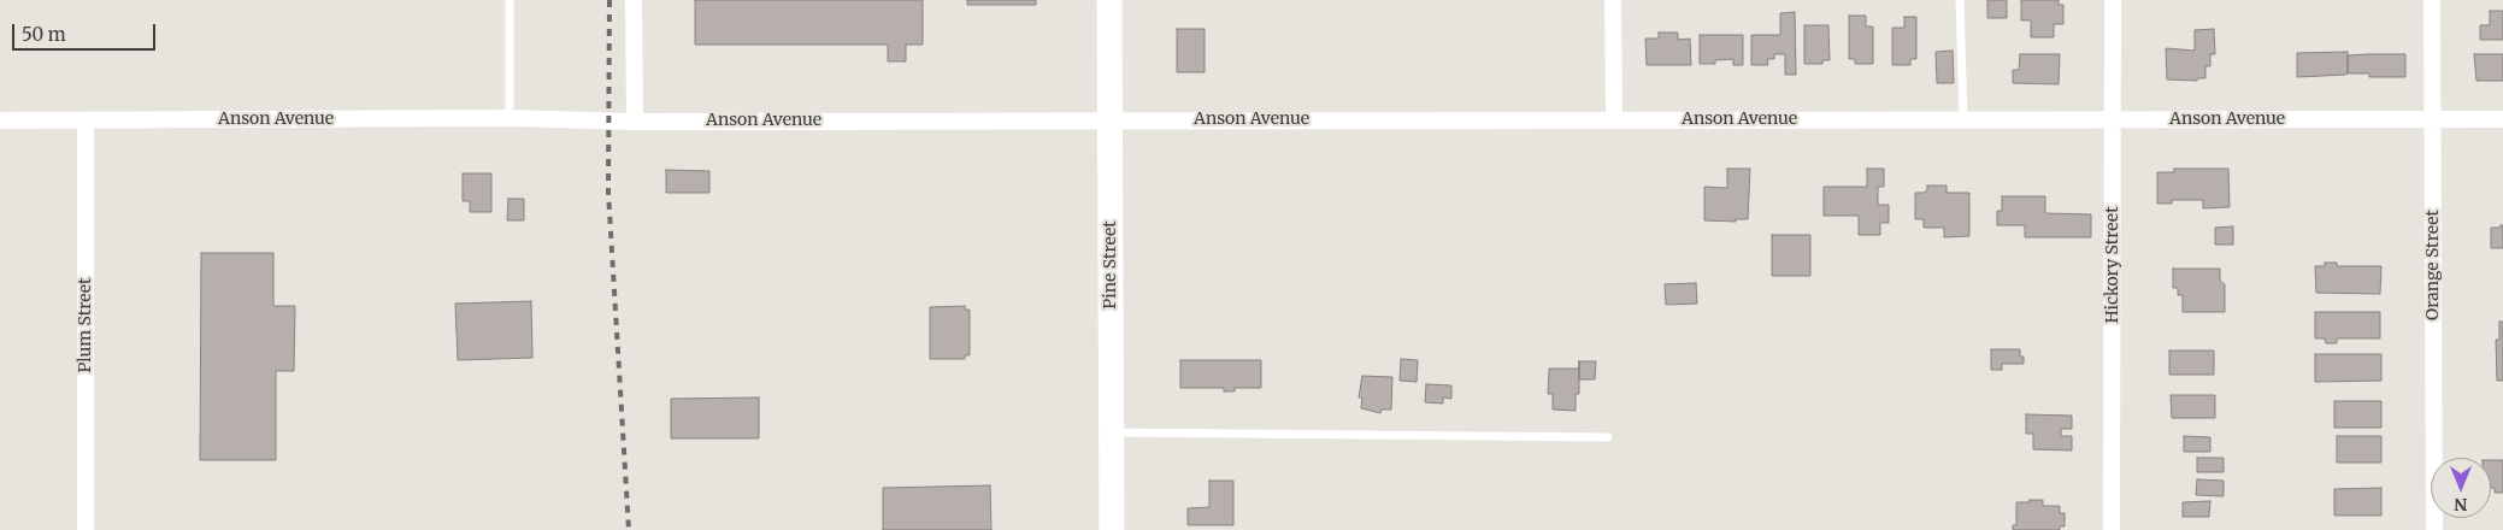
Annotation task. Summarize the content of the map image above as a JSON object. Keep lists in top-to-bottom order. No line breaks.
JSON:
{"streets":{"main road":["Pine Street"],"street":["Anson Avenue","Hickory Street","Orange Street","Plum Street"]},"crossings":[["Anson Avenue","Pine Street"],["Anson Avenue","Hickory Street"],["Anson Avenue","Orange Street"],["Anson Avenue","Plum Street"]],"scale_bar":"50 m","north":"bottom"}
